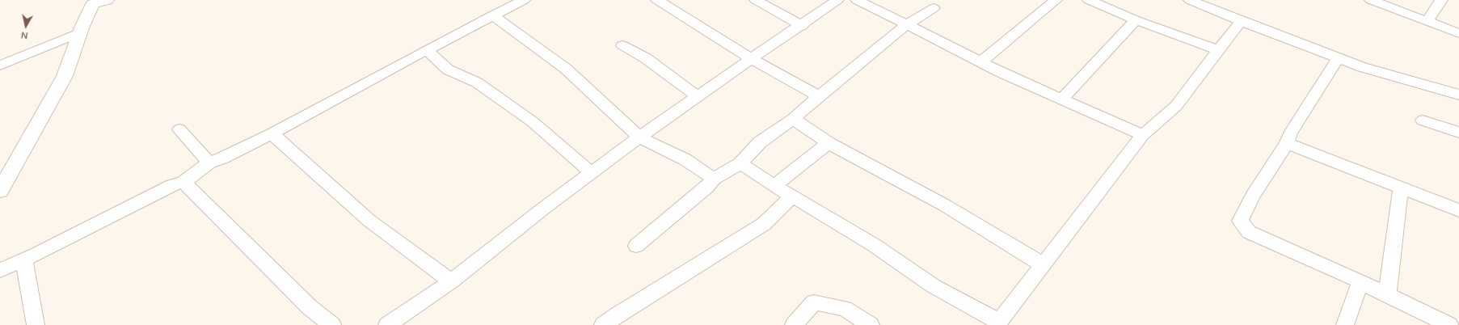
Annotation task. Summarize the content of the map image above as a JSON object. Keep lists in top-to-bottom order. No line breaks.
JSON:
{"north":"bottom"}
